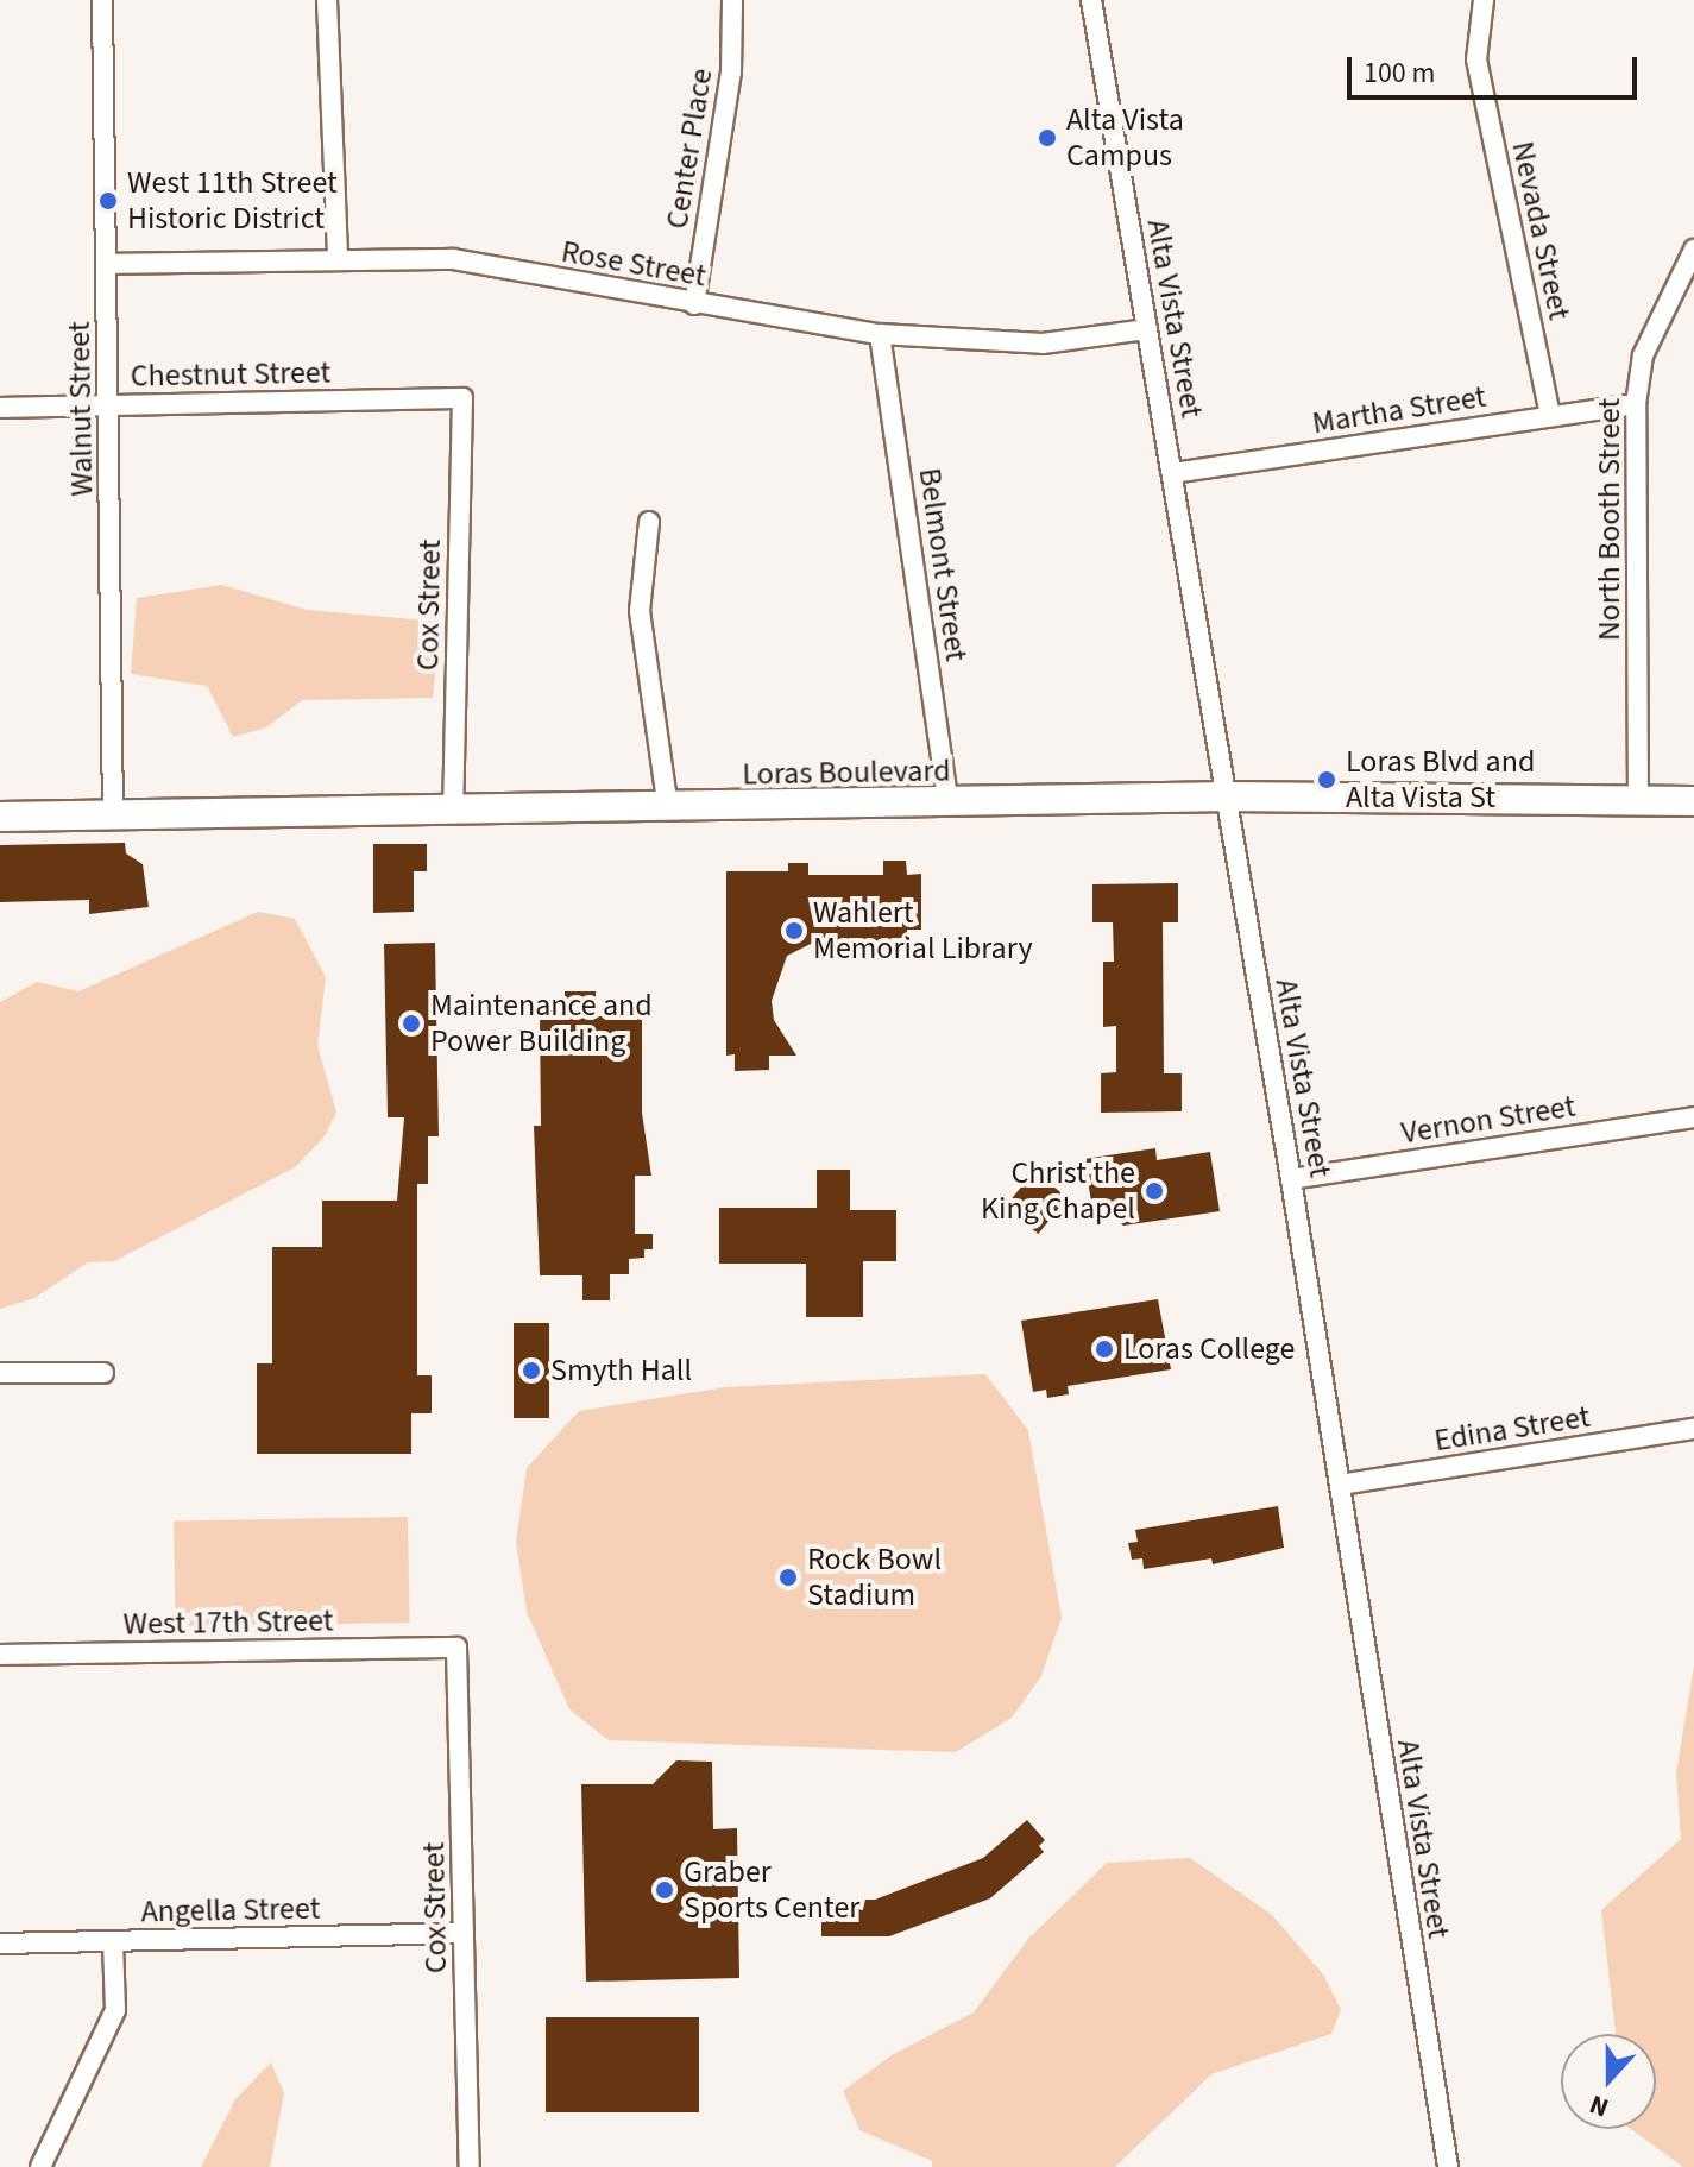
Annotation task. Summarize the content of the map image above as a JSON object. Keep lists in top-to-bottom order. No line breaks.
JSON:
{"streets":{"main road":["Loras Boulevard"],"street":["Center Place","Nevada Street","Rose Street","Alta Vista Street","Chestnut Street","Walnut Street","Martha Street","North Booth Street","Belmont Street","Cox Street","Vernon Street","Edina Street","West 17th Street","Angella Street"]},"crossings":[["Center Place","Rose Street"],["Nevada Street","Martha Street"],["Rose Street","Alta Vista Street"],["Rose Street","Walnut Street"],["Rose Street","Belmont Street"],["Alta Vista Street","Martha Street"],["Alta Vista Street","Loras Boulevard"],["Alta Vista Street","Vernon Street"],["Alta Vista Street","Edina Street"],["Chestnut Street","Walnut Street"],["Chestnut Street","Cox Street"],["Walnut Street","Loras Boulevard"],["Martha Street","North Booth Street"],["North Booth Street","Loras Boulevard"],["Belmont Street","Loras Boulevard"],["Cox Street","Loras Boulevard"],["Cox Street","West 17th Street"],["Cox Street","Angella Street"]],"places":["Alta Vista Campus","West 11th Street Historic District","Loras Blvd and Alta Vista St","Wahlert Memorial Library","Maintenance and Power Building","Christ the King Chapel","Loras College","Smyth Hall","Rock Bowl Stadium","Graber Sports Center"],"scale_bar":"100 m","north":"bottom"}
